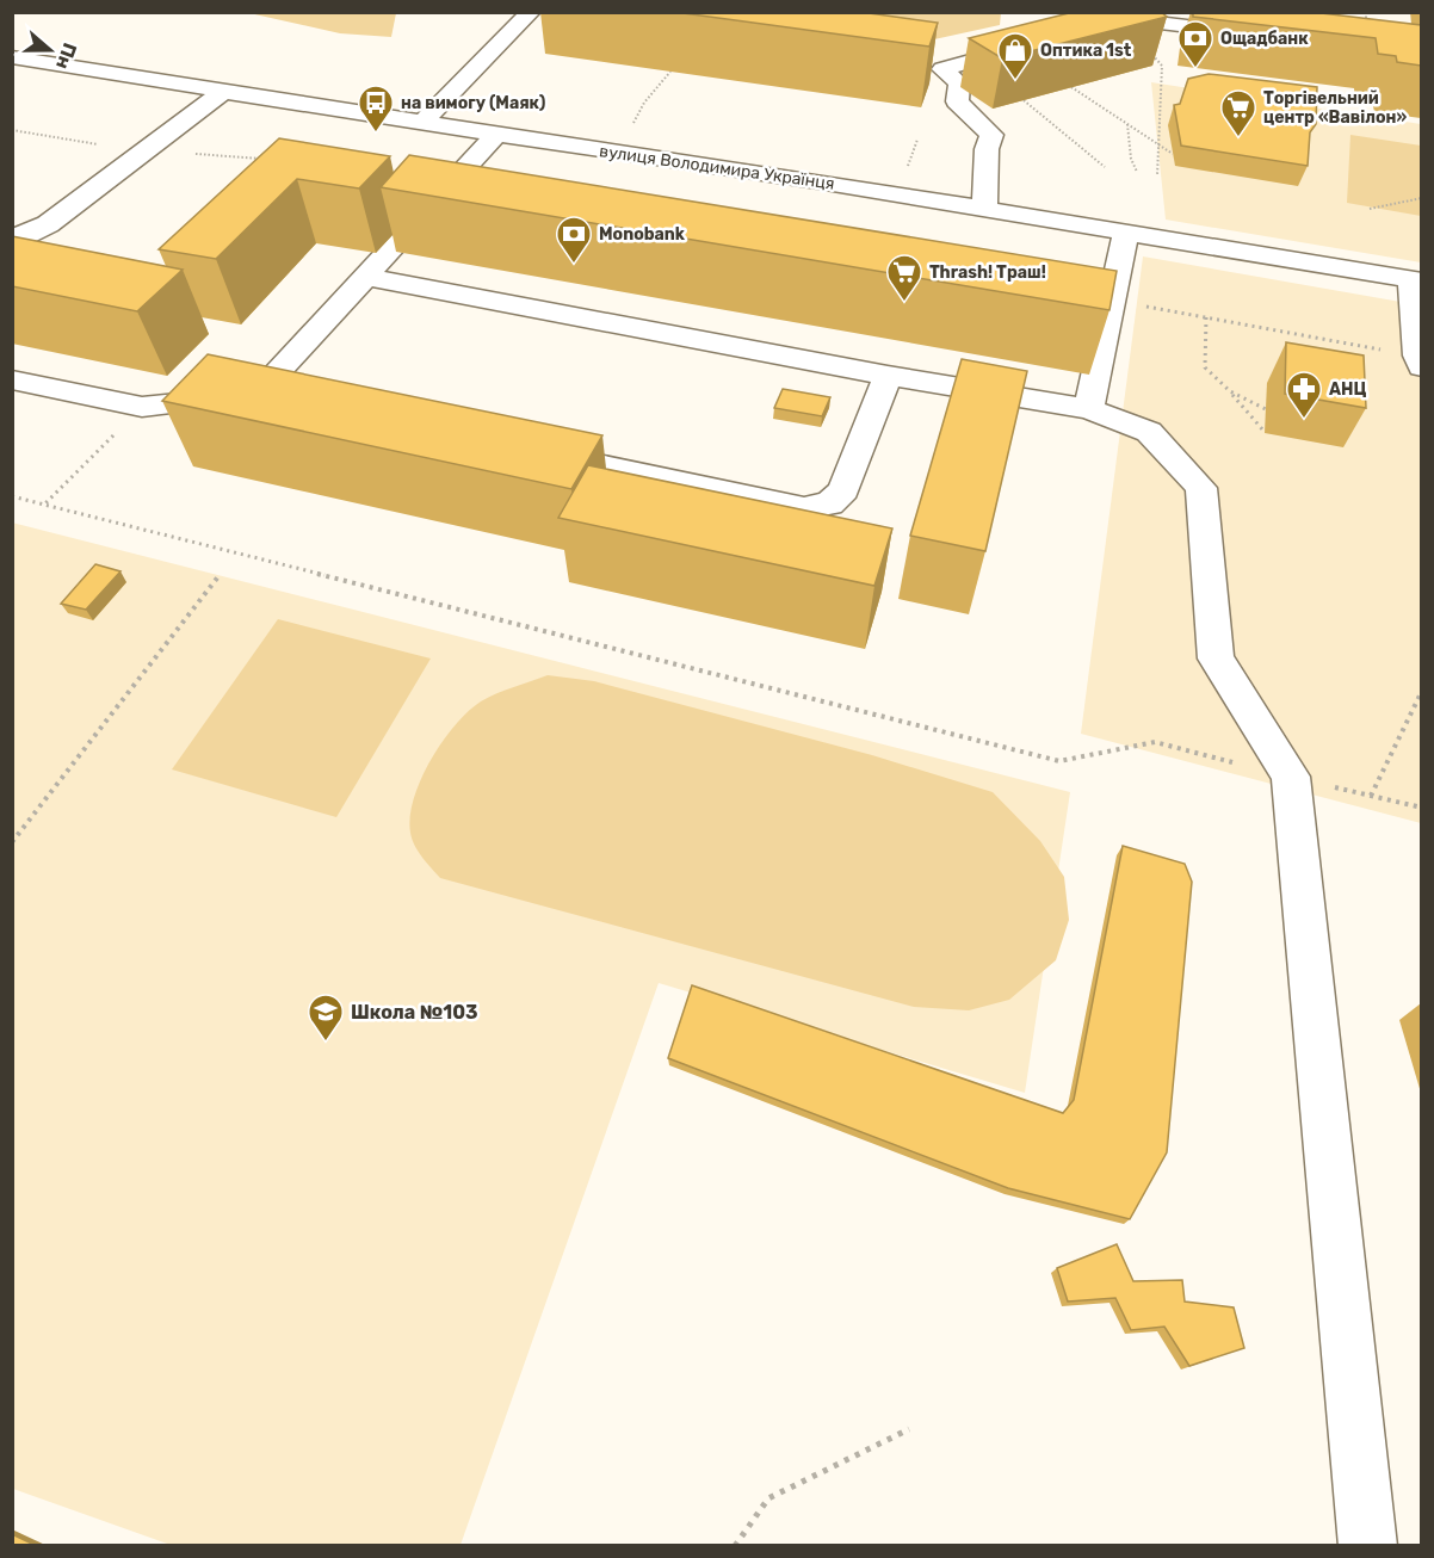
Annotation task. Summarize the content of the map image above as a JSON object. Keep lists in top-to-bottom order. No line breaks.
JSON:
{"streets":{"street":["вулиця Володимира Українця"]},"places":{"bank":["Ощадбанк","Monobank"],"shop":["Оптика 1st"],"bus stop":["на вимогу (Маяк)"],"supermarket":["Торгівельний центр «Вавілон»","Thrash! Траш!"],"pharmacy":["АНЦ"],"school or university":["Школа №103"]},"north":"right"}
